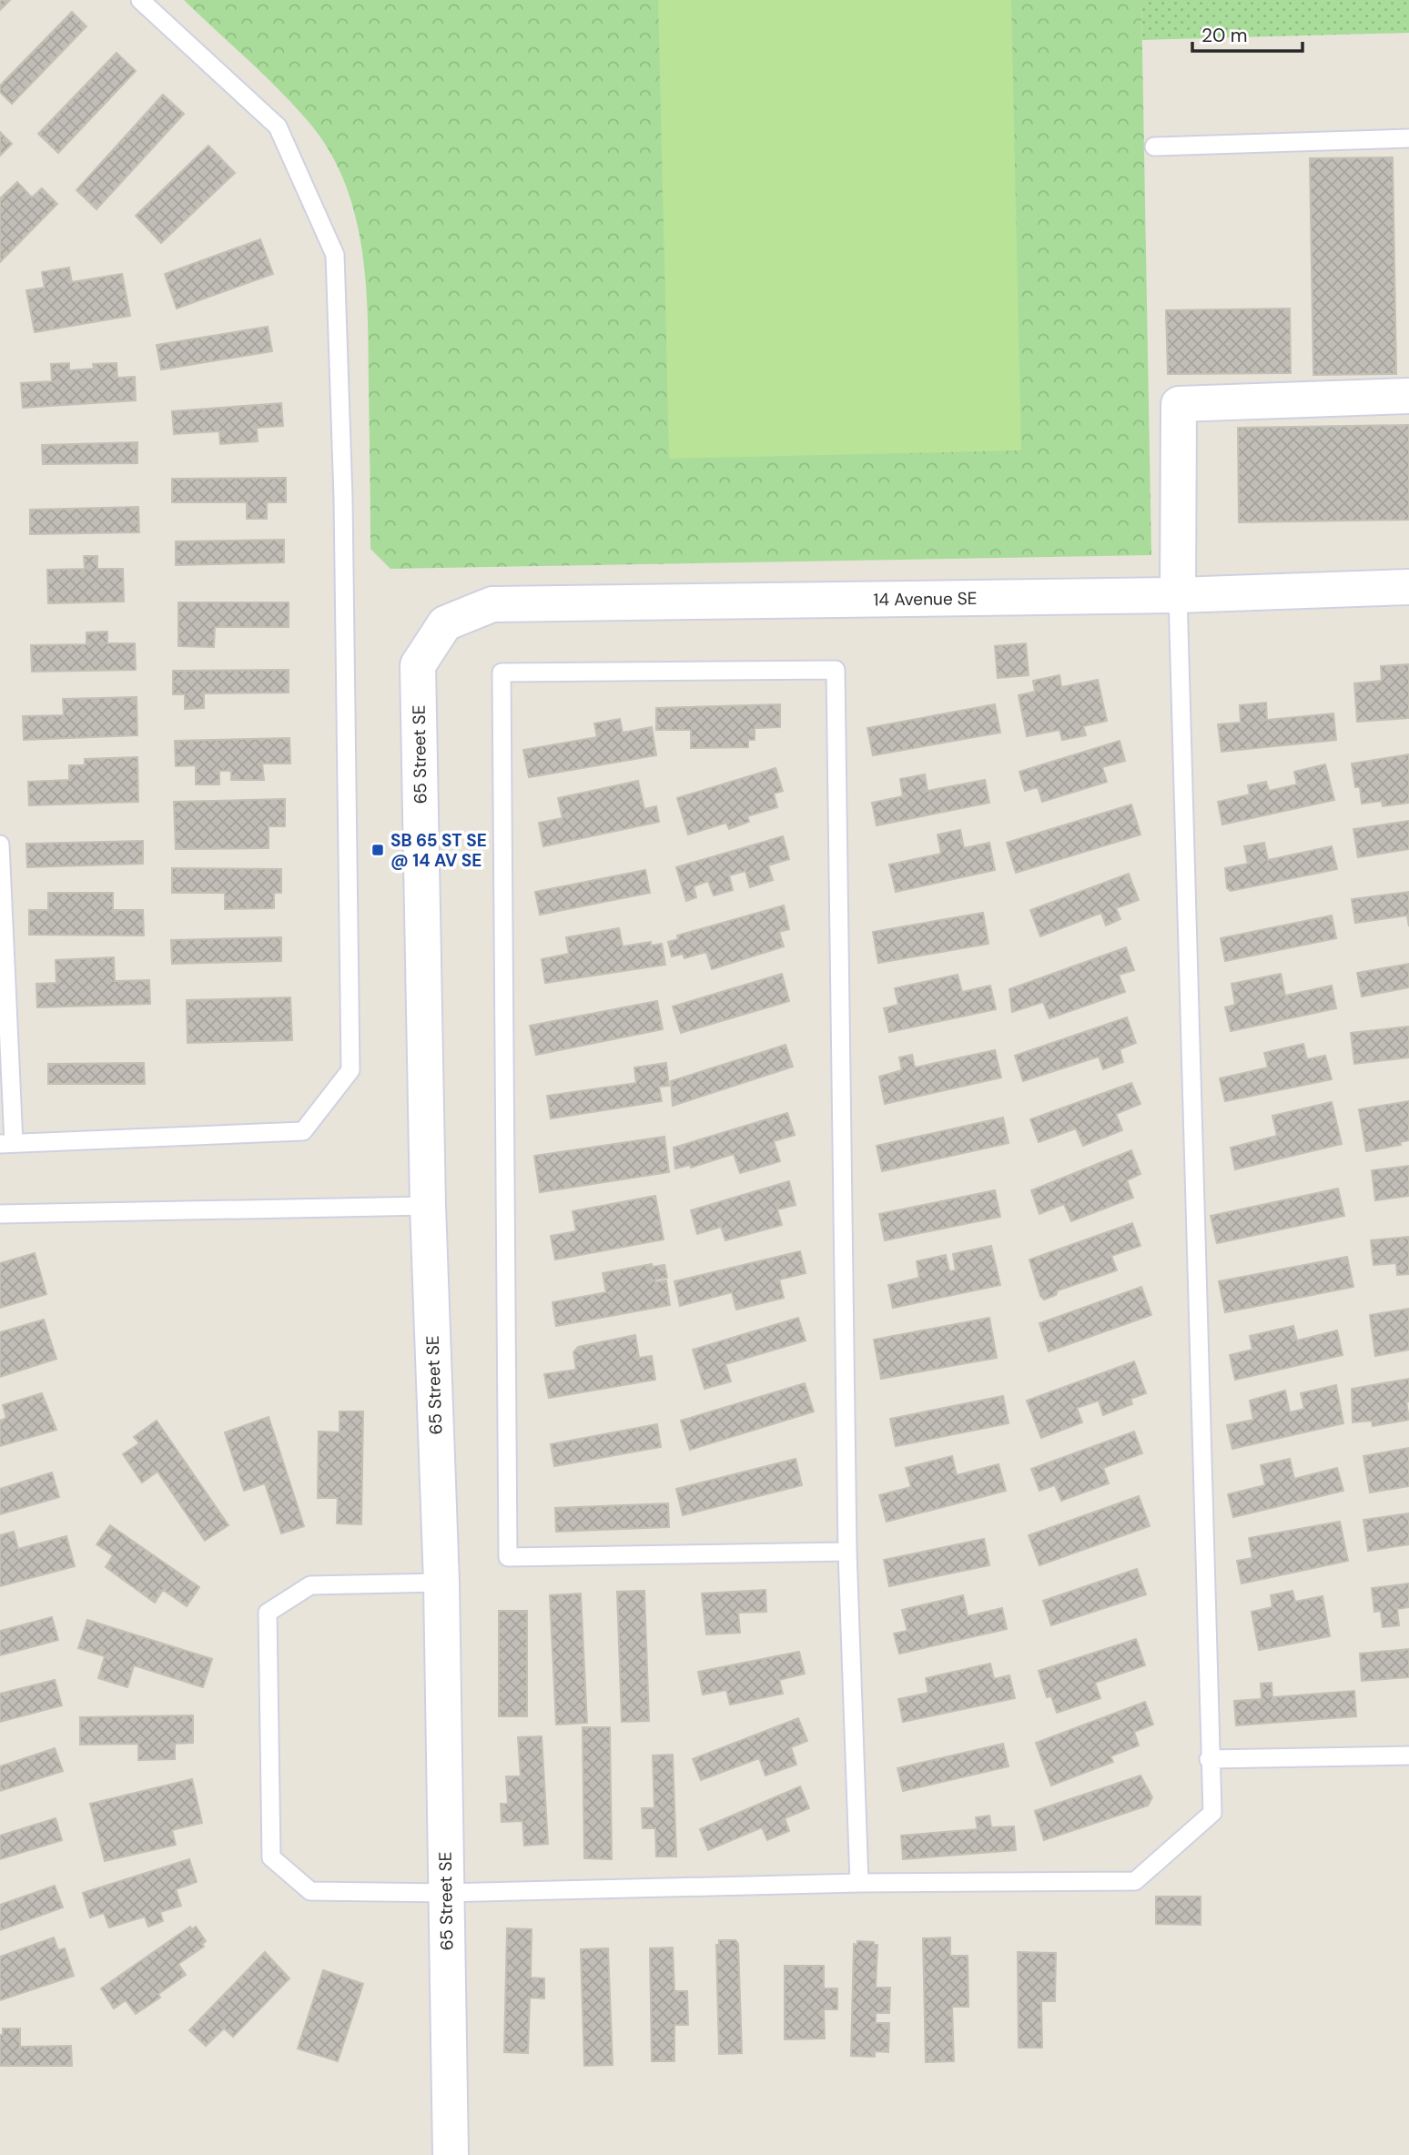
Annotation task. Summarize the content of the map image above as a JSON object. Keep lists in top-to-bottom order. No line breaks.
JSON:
{"streets":{"street":["14 Avenue SE","65 Street SE"]},"crossings":[["14 Avenue SE","65 Street SE"]],"places":{"transit":["SB 65 ST SE @ 14 AV SE"]},"scale_bar":"20 m"}
